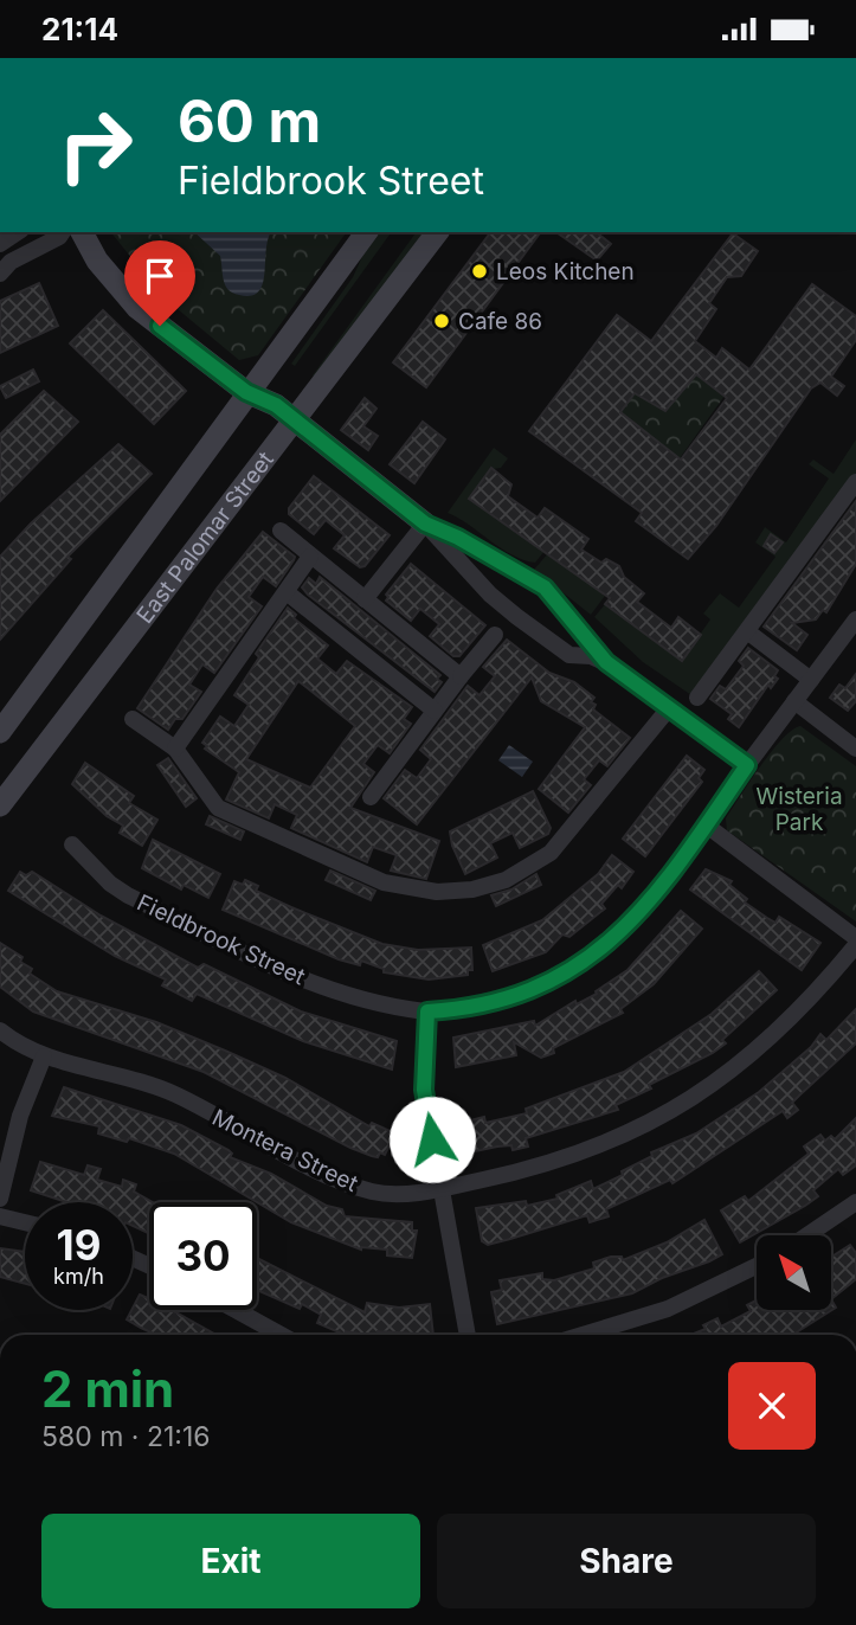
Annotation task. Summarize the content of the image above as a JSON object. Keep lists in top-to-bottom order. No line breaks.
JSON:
{"streets":{"main road":["East Palomar Street"],"street":["Fieldbrook Street","Montera Street"]},"parks":["Wisteria Park"],"places":["Leos Kitchen","Cafe 86"],"north":"top left","page":{"status":"21:14","turn":["60 m","Fieldbrook Street"],"speed":"19 km/h","limit":"30","heading":["2 min","580 m · 21:16"],"buttons":["Exit","Share"]}}
